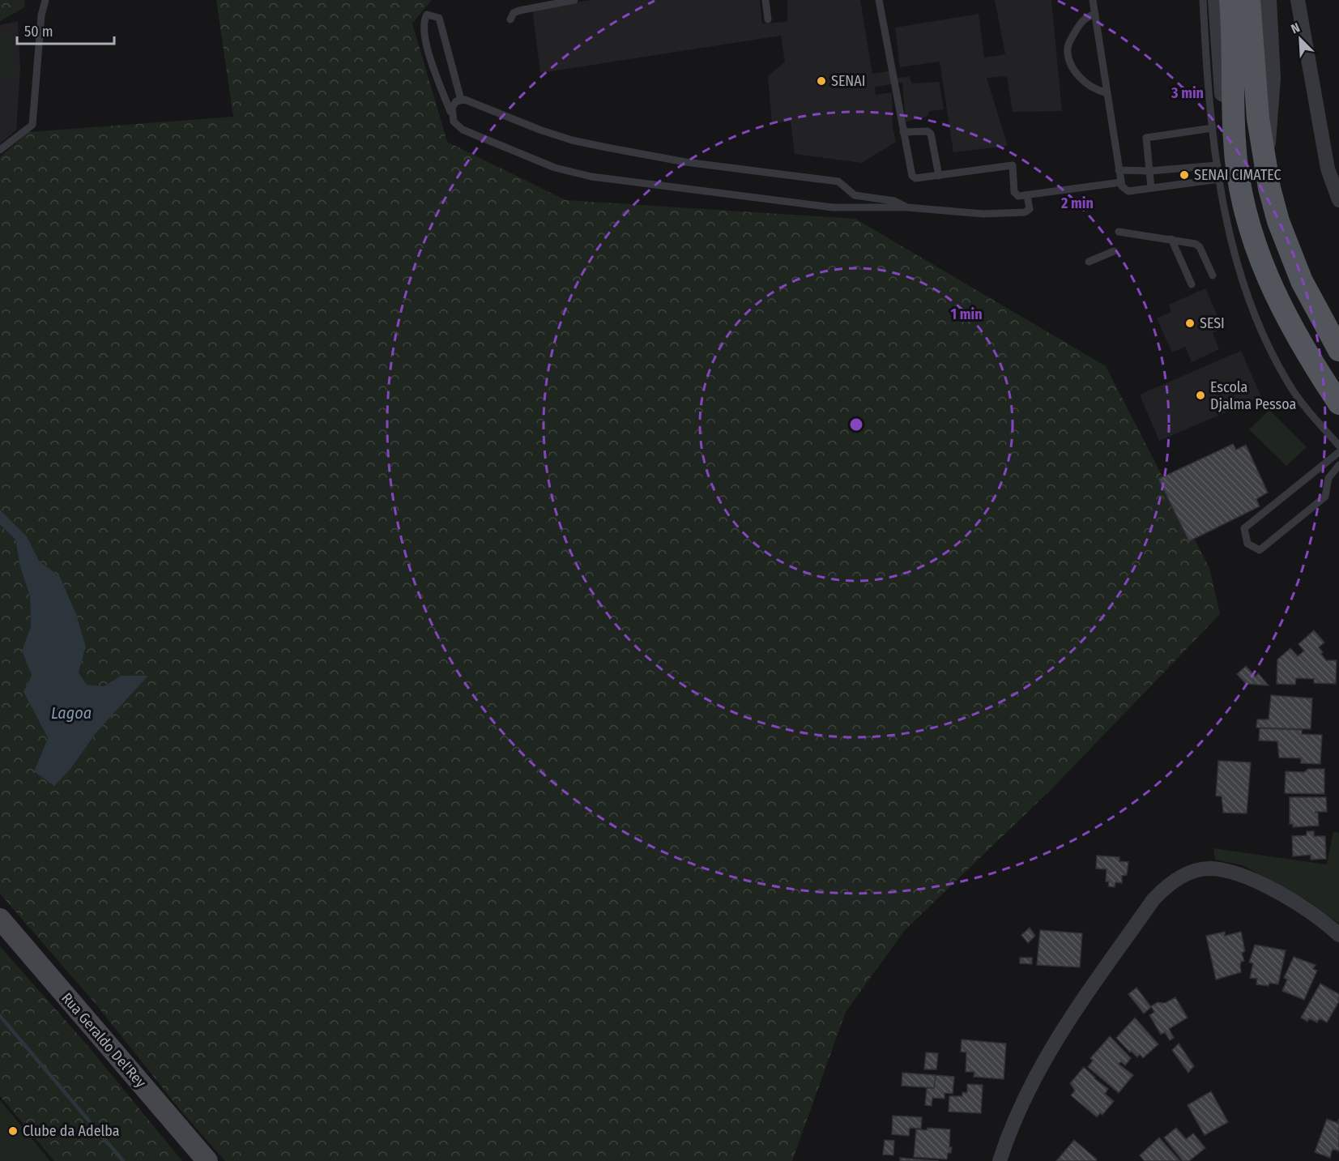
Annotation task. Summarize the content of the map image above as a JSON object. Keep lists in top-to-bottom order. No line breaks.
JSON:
{"streets":{"main road":["Rua Geraldo Del'Rey"]},"water":["Lagoa"],"places":["SENAI","SENAI CIMATEC","SESI","Escola Djalma Pessoa","Clube da Adelba"],"scale_bar":"50 m","north":"top left","rings":["3 min","2 min","1 min"]}
